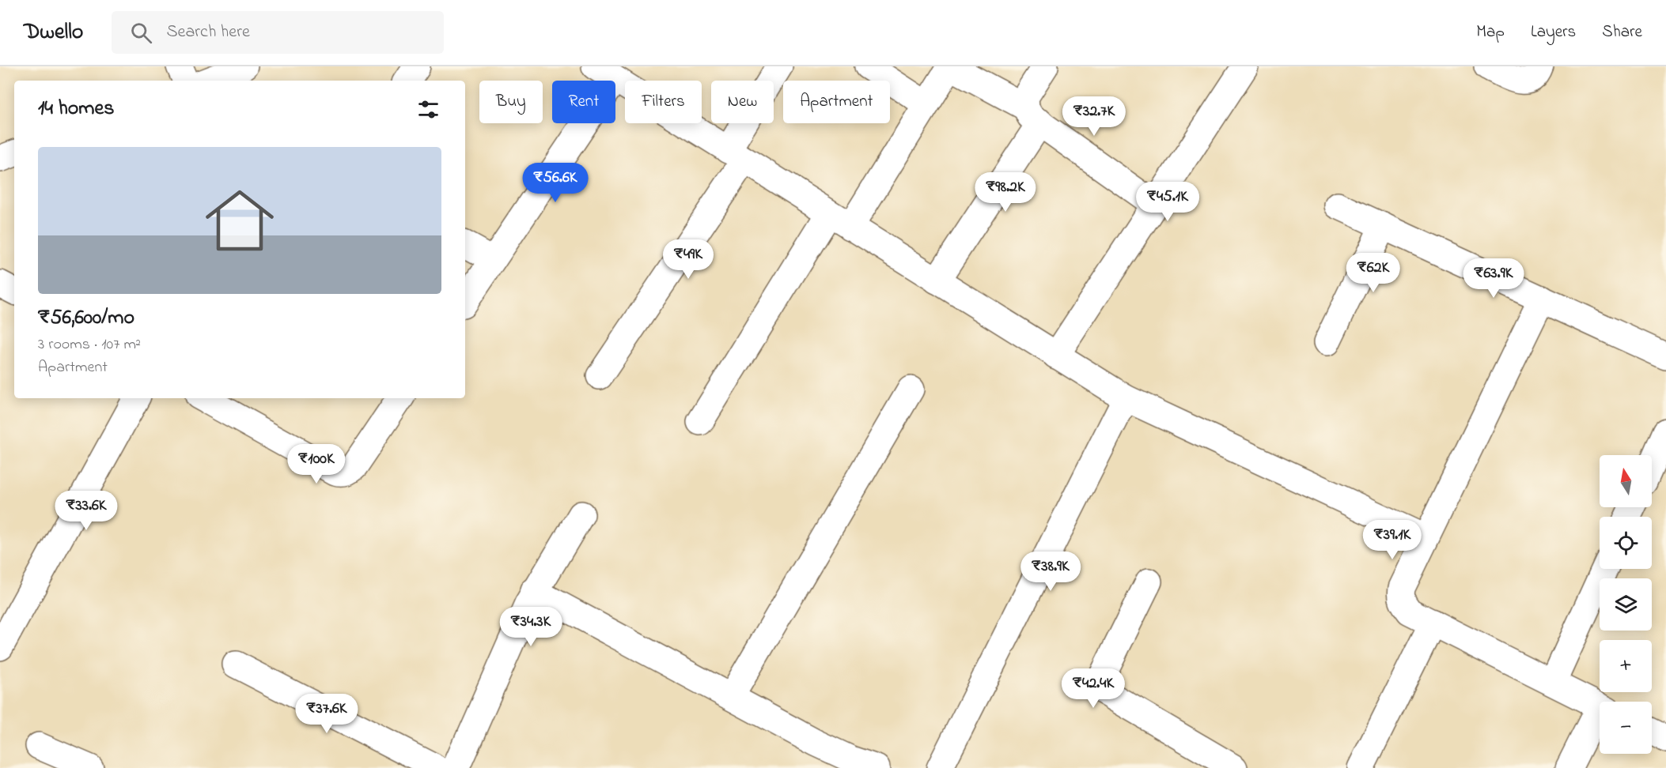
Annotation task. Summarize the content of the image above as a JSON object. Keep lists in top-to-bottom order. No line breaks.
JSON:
{"north":"top","page":{"header":"Dwello","search":"Search here","nav":["Map","Layers","Share"],"chip":["Buy","Rent","Filters","New","Apartment"],"heading":"14 homes","price":["₹32.7K","₹56.6K","₹98.2K","₹45.1K","₹49K","₹62K","₹63.9K","₹100K","₹33.6K","₹39.1K","₹38.9K","₹34.3K","₹42.4K","₹37.6K"],"list":[{"name":"₹56,600/mo","note":"3 rooms · 107 m² · Apartment"}],"map_buttons":["+","−"]}}
